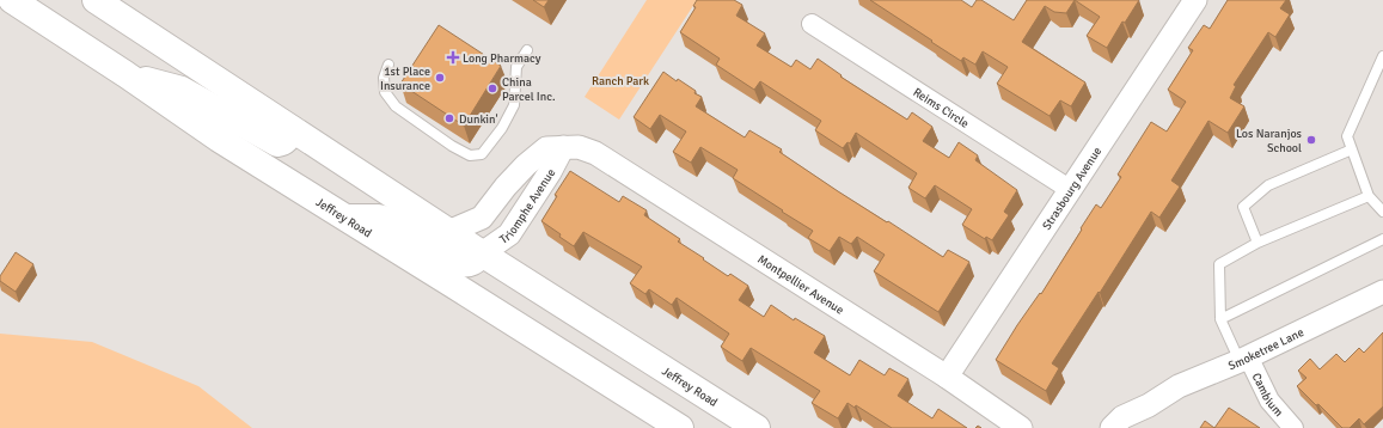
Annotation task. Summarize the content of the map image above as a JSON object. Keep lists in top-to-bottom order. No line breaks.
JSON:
{"streets":{"main road":["Jeffrey Road"],"street":["Reims Circle","Strasbourg Avenue","Triomphe Avenue","Montpellier Avenue","Smoketree Lane","Cambium"]},"crossings":[["Reims Circle","Strasbourg Avenue"],["Strasbourg Avenue","Montpellier Avenue"],["Triomphe Avenue","Jeffrey Road"],["Triomphe Avenue","Montpellier Avenue"],["Smoketree Lane","Cambium"]],"parks":["Ranch Park"],"places":{"health":["Long Pharmacy"],"other":["1st Place Insurance","China Parcel Inc.","Dunkin'","Los Naranjos School"]}}
